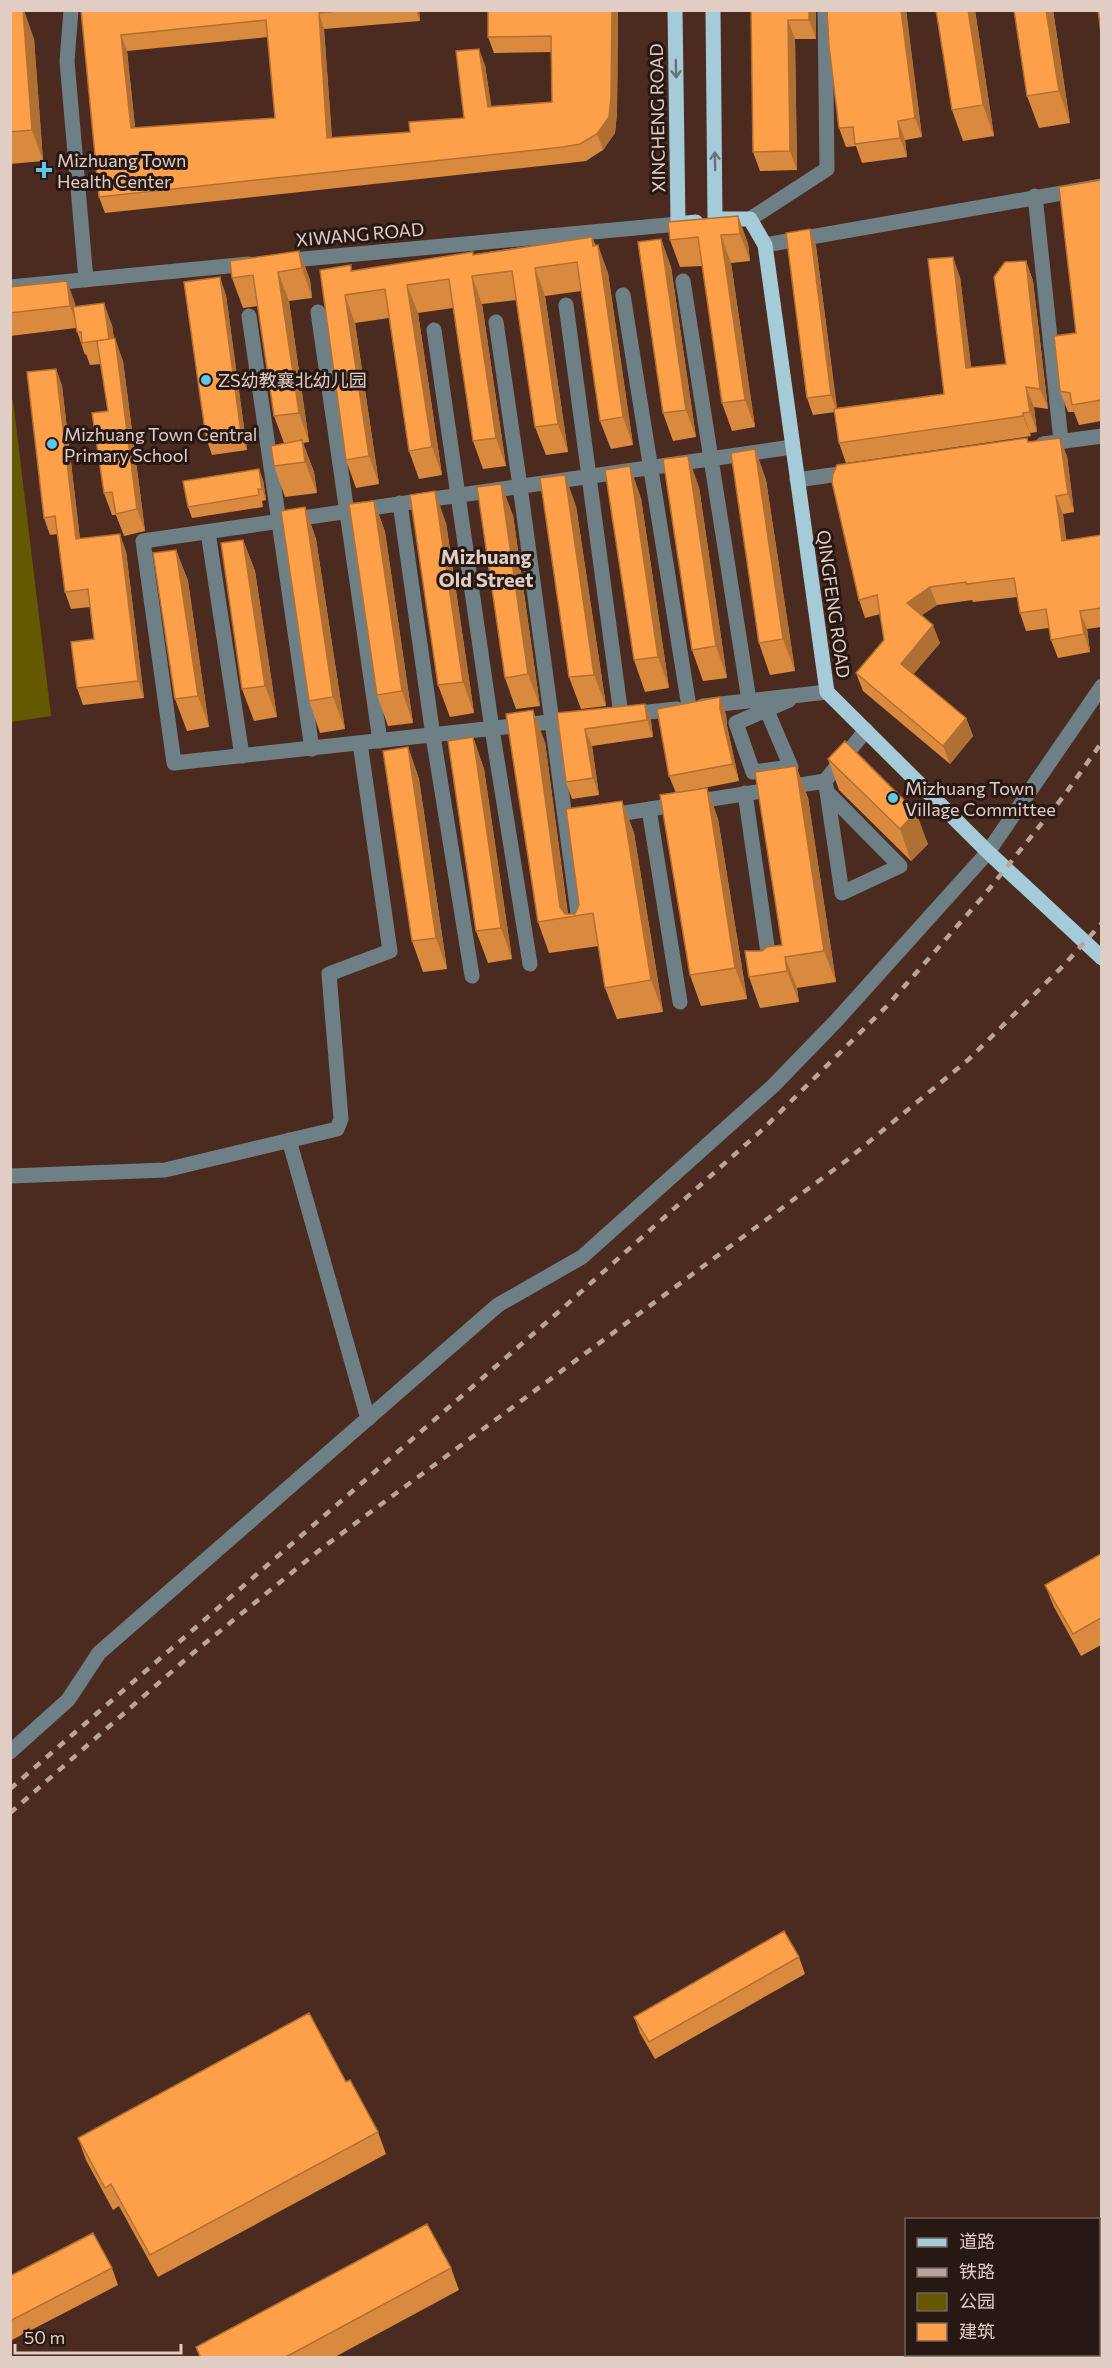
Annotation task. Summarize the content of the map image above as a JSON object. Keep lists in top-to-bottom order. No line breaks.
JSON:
{"streets":{"main road":["XINCHENG ROAD","QINGFENG ROAD"],"street":["XIWANG ROAD"]},"crossings":[["XINCHENG ROAD","XIWANG ROAD"]],"districts":["Mizhuang Old Street"],"places":{"health":["Mizhuang Town Health Center"],"other":["ZS幼教襄北幼儿园","Mizhuang Town Central Primary School","Mizhuang Town Village Committee"]},"legend":["道路","铁路","公园","建筑"],"scale_bar":"50 m"}
